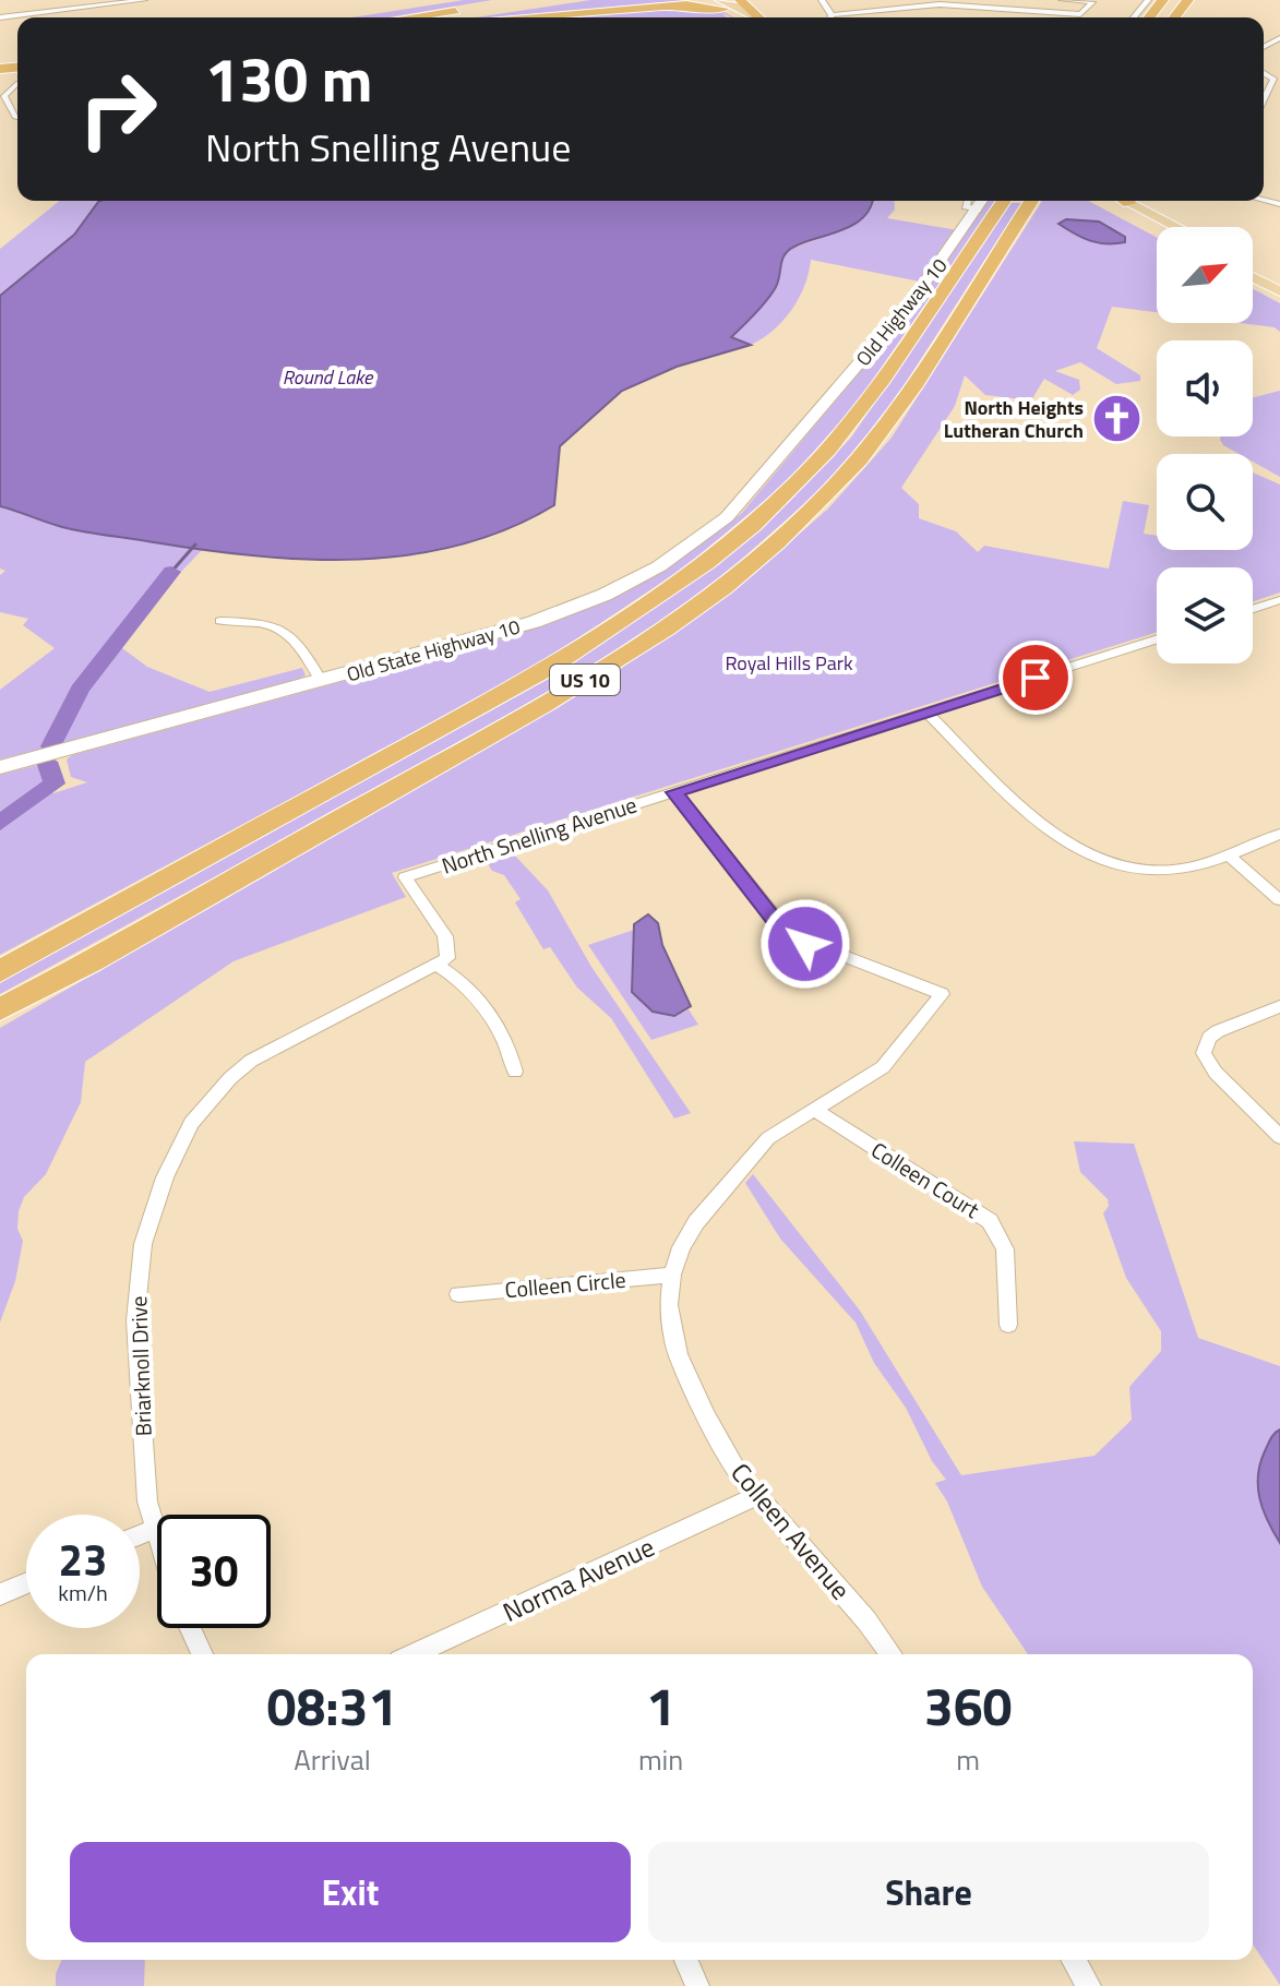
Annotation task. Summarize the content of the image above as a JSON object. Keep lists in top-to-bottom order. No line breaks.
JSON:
{"streets":{"highway":["US 10"],"street":["Old Highway 10","Old State Highway 10","North Snelling Avenue","Colleen Court","Colleen Circle","Briarknoll Drive","Colleen Avenue","Norma Avenue"]},"crossings":[["Old Highway 10","Old State Highway 10"],["North Snelling Avenue","Briarknoll Drive"],["North Snelling Avenue","Colleen Avenue"],["Colleen Court","Colleen Avenue"],["Colleen Circle","Colleen Avenue"],["Colleen Avenue","Norma Avenue"]],"water":["Round Lake"],"parks":["Royal Hills Park"],"places":{"church":["North Heights Lutheran Church"]},"north":"top right","page":{"turn":["130 m","North Snelling Avenue"],"speed":"23 km/h","limit":"30","eta":["08:31","Arrival","1","min","360","m"],"buttons":["Exit","Share"]}}
